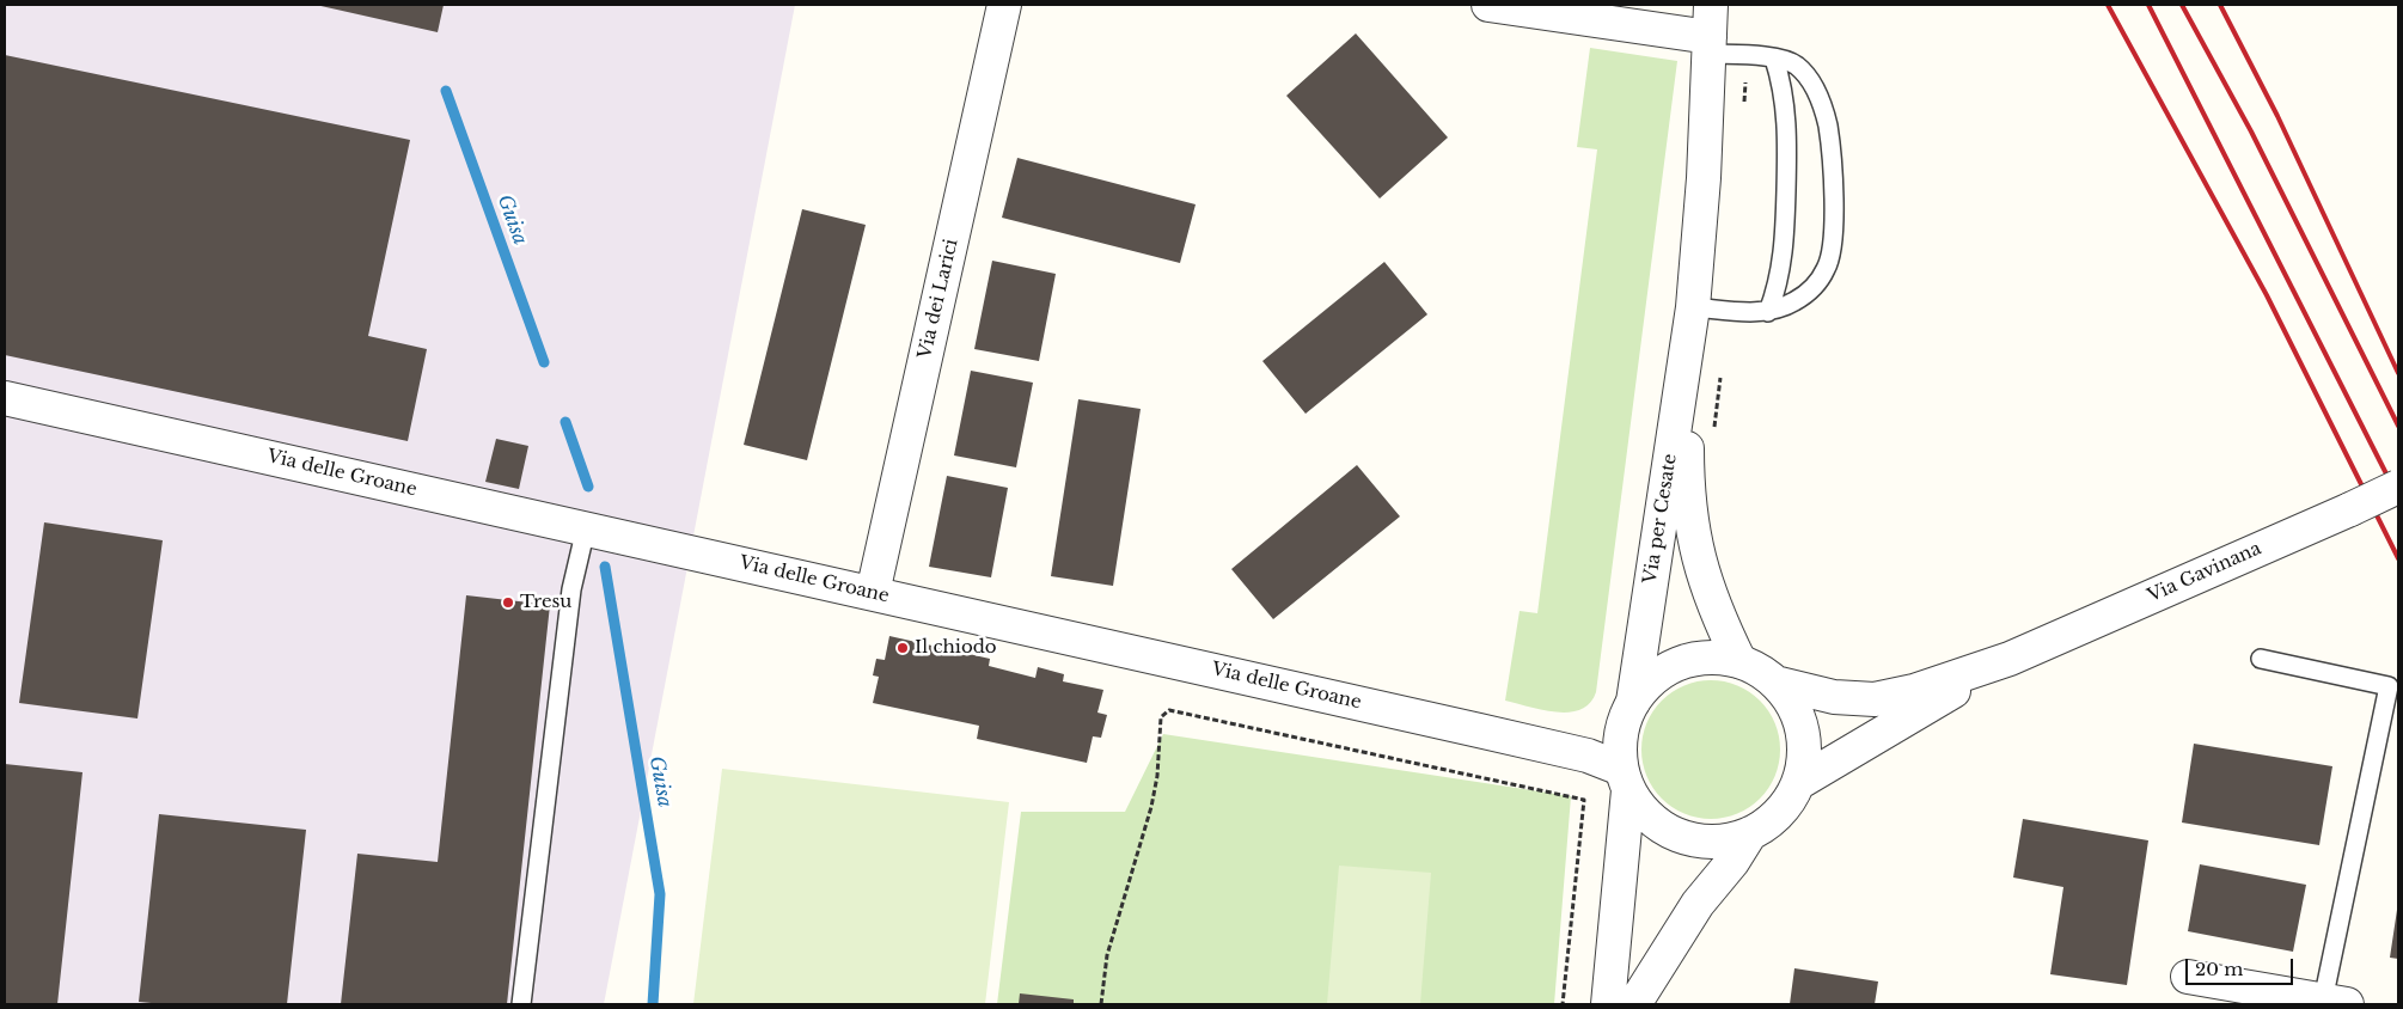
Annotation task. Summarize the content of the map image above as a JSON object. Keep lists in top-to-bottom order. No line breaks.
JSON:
{"streets":{"street":["Via dei Larici","Via delle Groane","Via per Cesate","Via Gavinana"]},"crossings":[["Via dei Larici","Via delle Groane"],["Via delle Groane","Via per Cesate"],["Via delle Groane","Via Gavinana"],["Via per Cesate","Via Gavinana"]],"water":["Guisa"],"places":["Tresu","Il chiodo"],"scale_bar":"20 m"}
